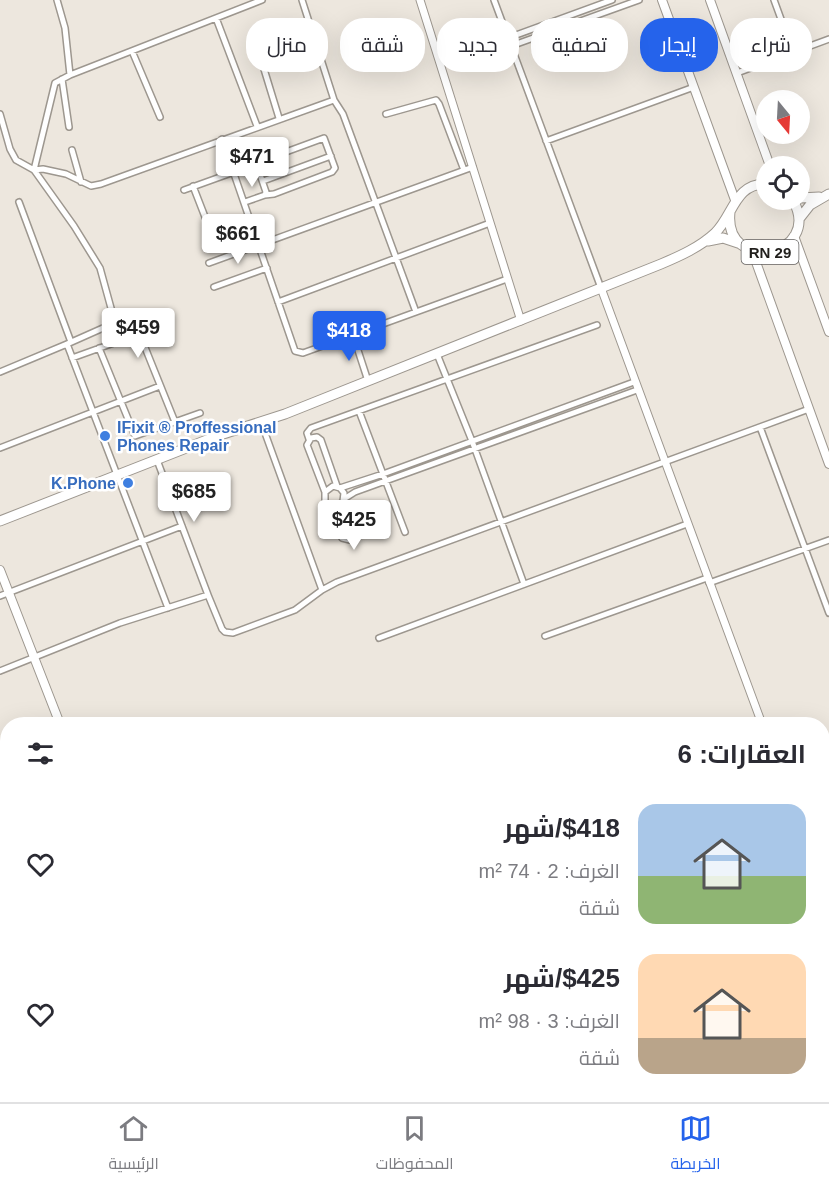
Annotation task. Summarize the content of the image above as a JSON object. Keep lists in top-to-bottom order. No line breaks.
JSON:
{"streets":{"main road":["RN 29"]},"places":["IFixit ® Proffessional Phones Repair","K.Phone"],"north":"bottom","page":{"chip":["شراء","إيجار","تصفية","جديد","شقة","منزل"],"price":["$471","$661","$459","$418","$685","$425"],"heading":"العقارات: 6","list":[{"name":"$418/شهر","note":"الغرف: 2 · 74 m² · شقة"},{"name":"$425/شهر","note":"الغرف: 3 · 98 m² · شقة"}],"tabs":["الخريطة","المحفوظات","الرئيسية"]}}
